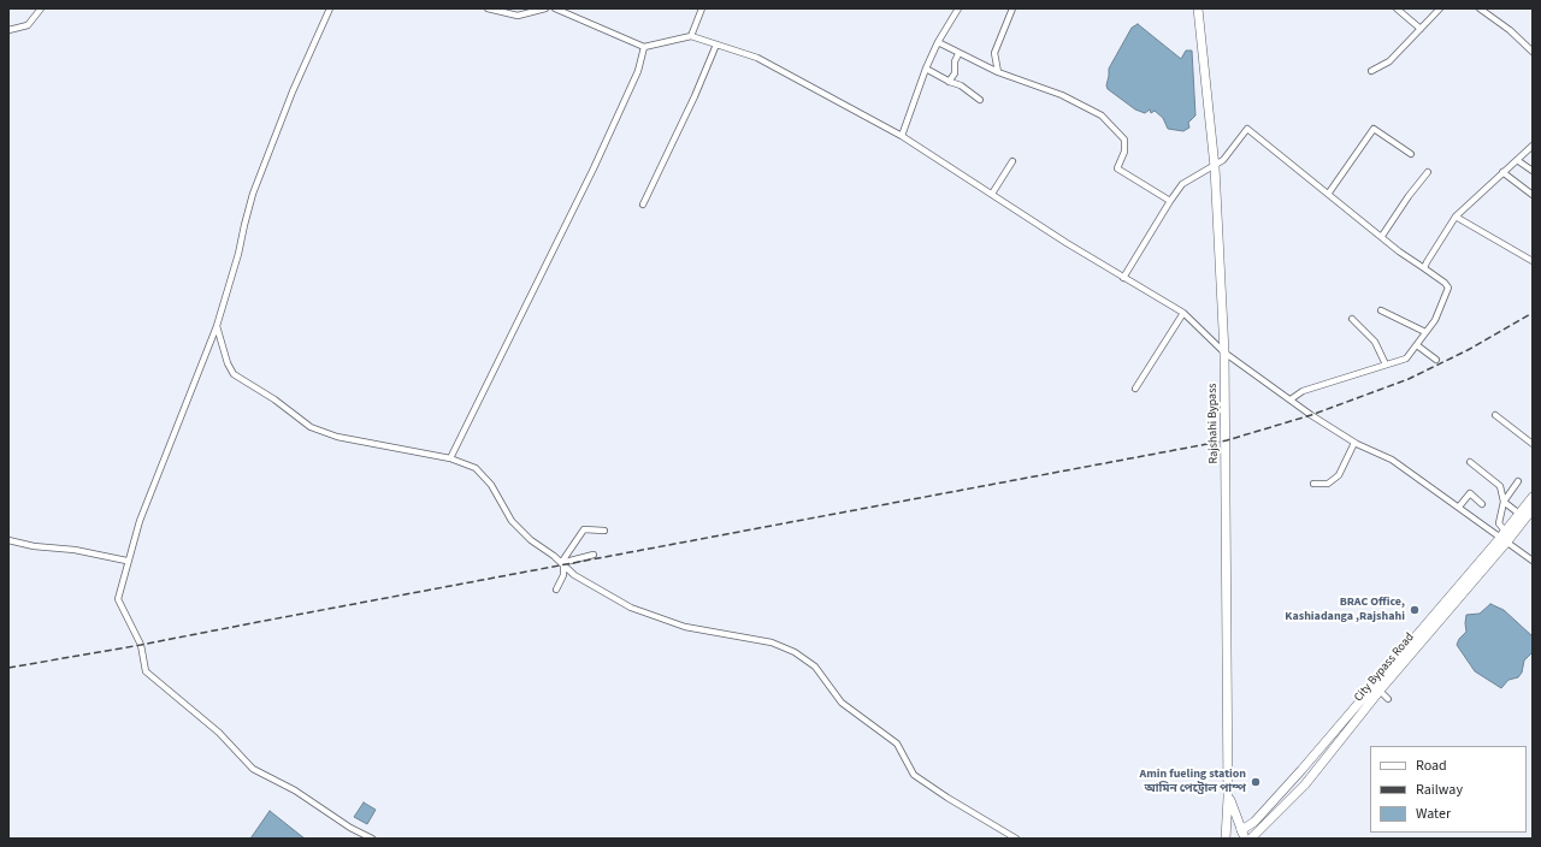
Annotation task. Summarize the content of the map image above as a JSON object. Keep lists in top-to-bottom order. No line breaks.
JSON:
{"streets":{"main road":["Rajshahi Bypass","City Bypass Road"]},"places":["BRAC Office, Kashiadanga ,Rajshahi","Amin fueling station আমিন পেট্রোল পাম্প"],"legend":["Road","Railway","Water"]}
